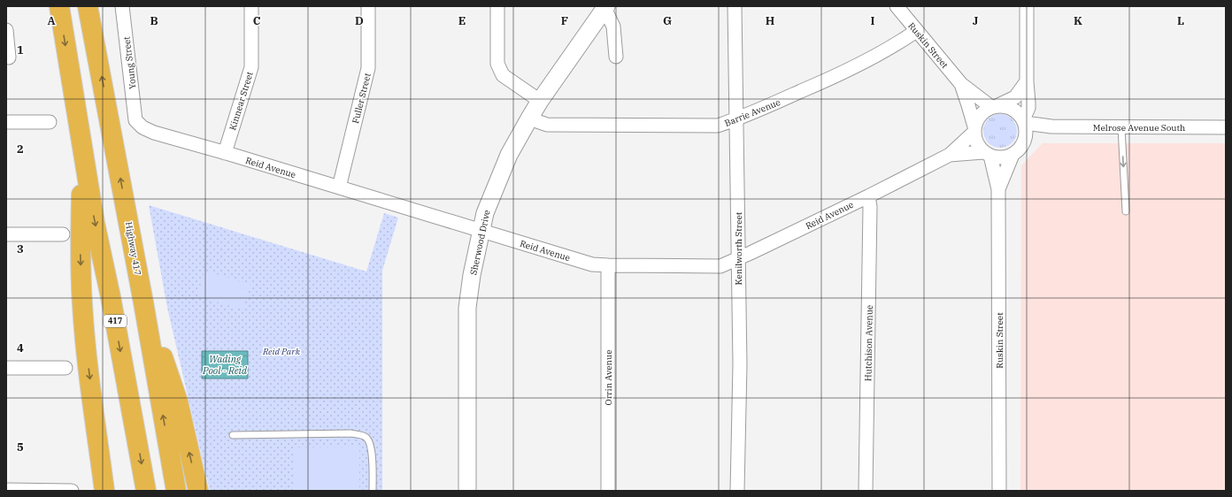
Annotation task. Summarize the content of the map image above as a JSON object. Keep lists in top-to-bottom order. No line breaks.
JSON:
{"streets":{"highway":["Highway 417","417"],"street":["Ruskin Street","Young Street","Fuller Street","Kinnear Street","Barrie Avenue","Melrose Avenue South","Reid Avenue","Sherwood Drive","Kenilworth Street","Hutchison Avenue","Orrin Avenue"]},"crossings":[["Ruskin Street","Barrie Avenue"],["Ruskin Street","Melrose Avenue South"],["Ruskin Street","Reid Avenue"],["Young Street","Reid Avenue"],["Fuller Street","Reid Avenue"],["Kinnear Street","Reid Avenue"],["Barrie Avenue","Sherwood Drive"],["Barrie Avenue","Kenilworth Street"],["Melrose Avenue South","Reid Avenue"],["Reid Avenue","Sherwood Drive"],["Reid Avenue","Kenilworth Street"],["Reid Avenue","Hutchison Avenue"],["Reid Avenue","Orrin Avenue"]],"water":["Wading Pool - Reid"],"parks":["Reid Park"],"grid":{"columns":["A","B","C","D","E","F","G","H","I","J","K","L"],"rows":["1","2","3","4","5"]}}
